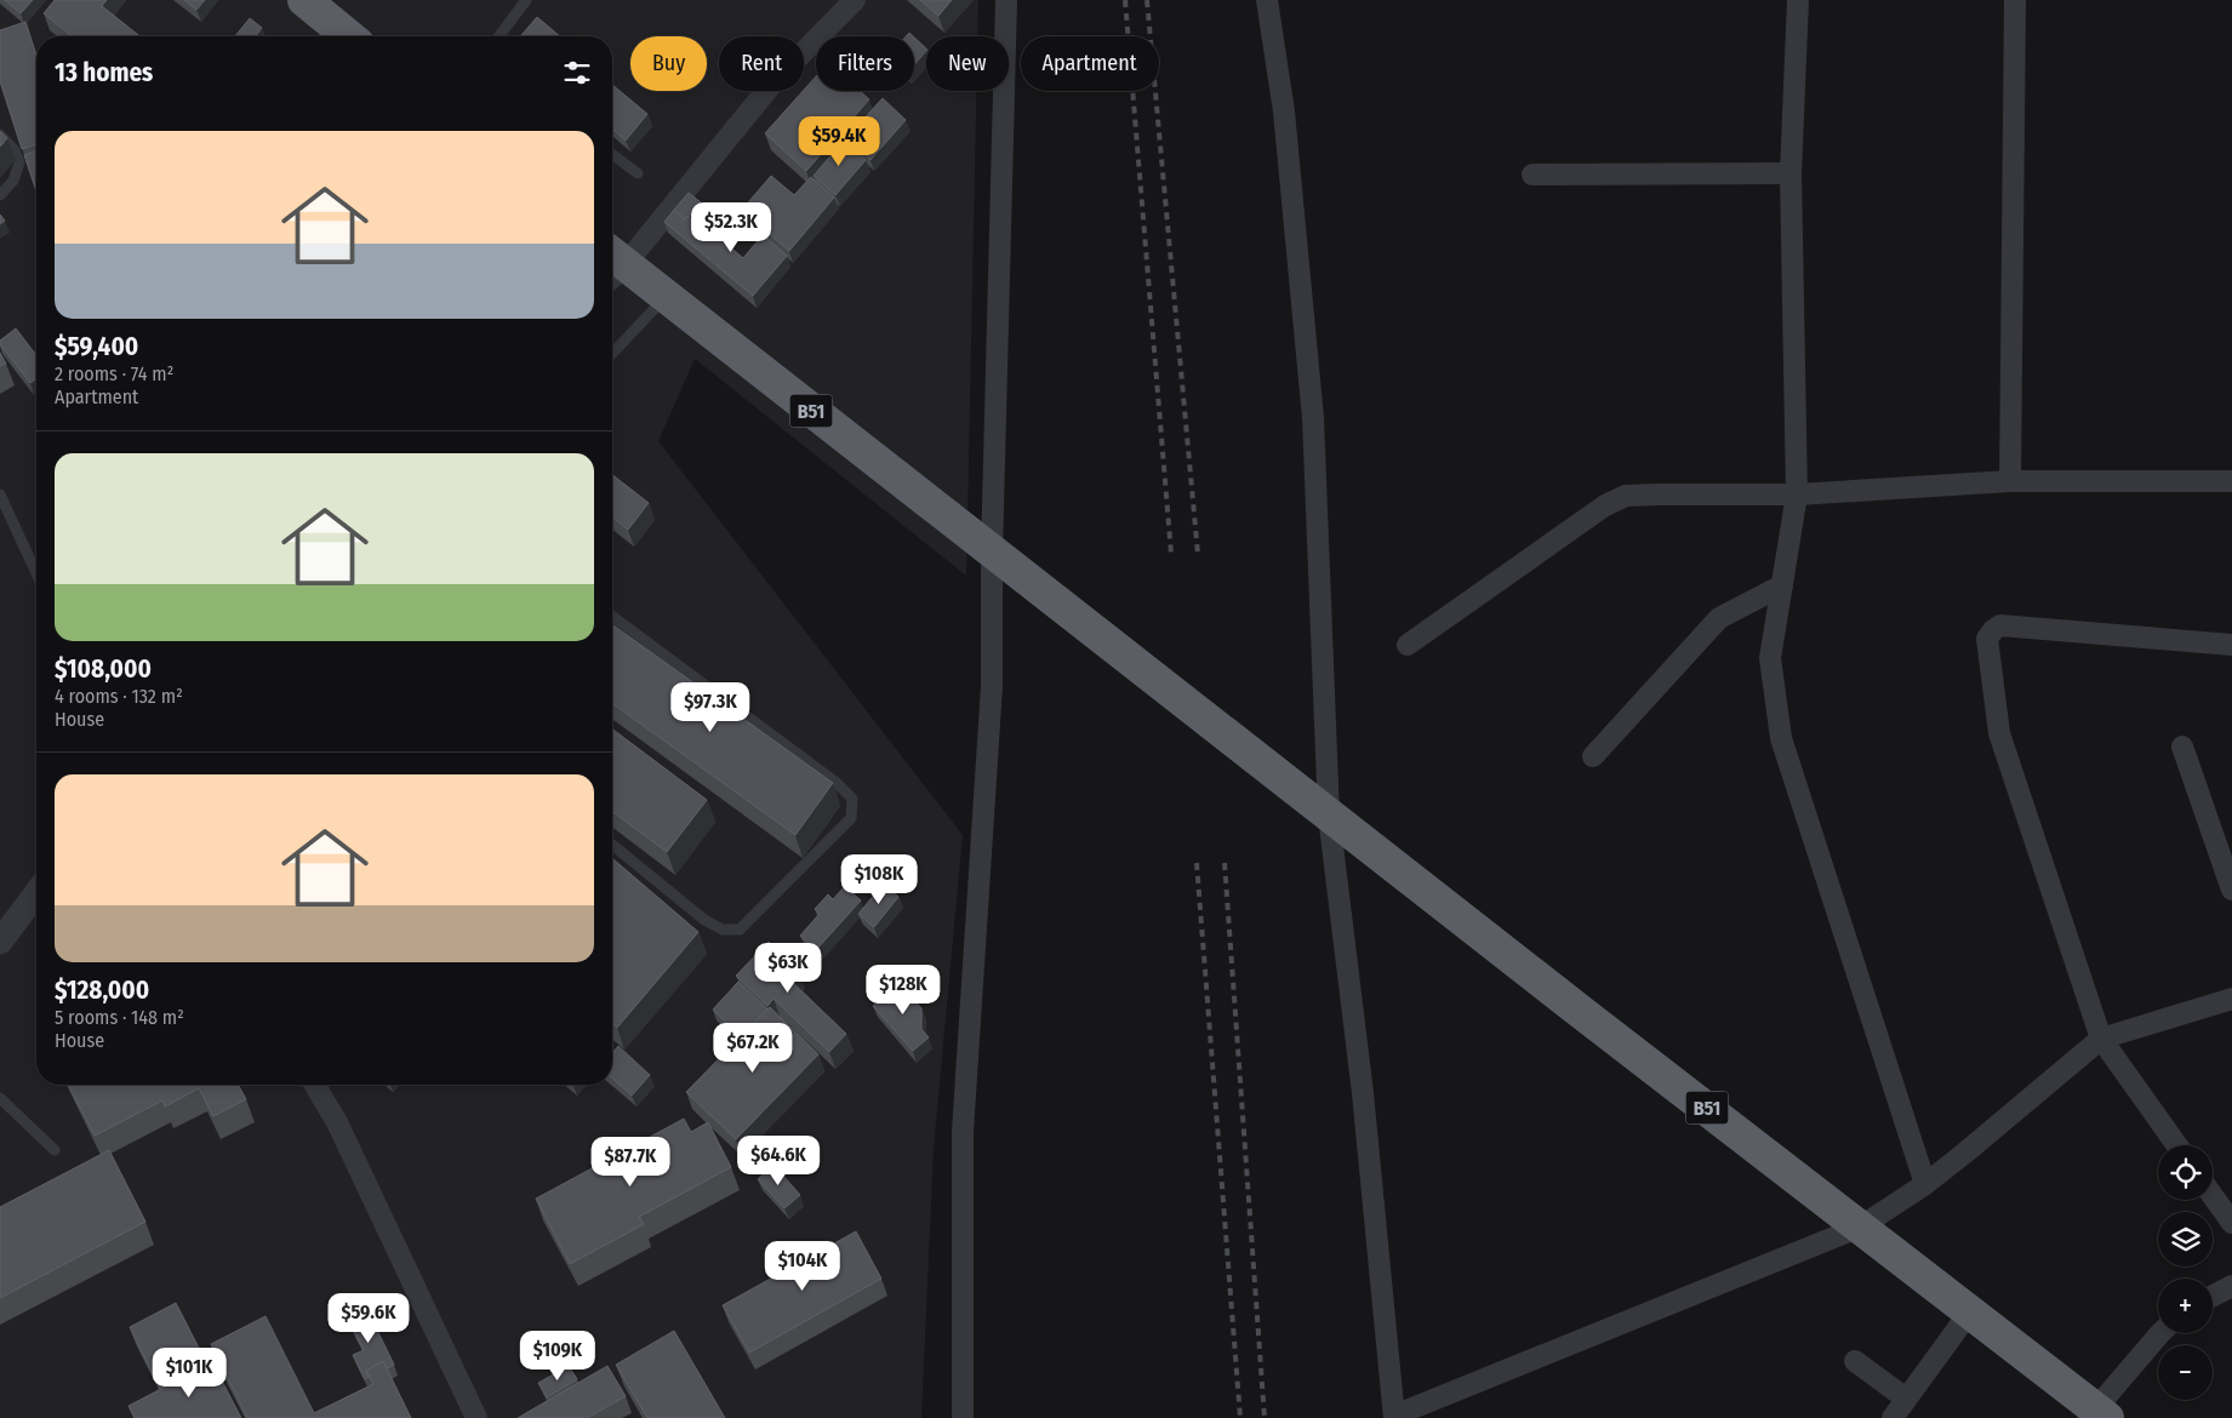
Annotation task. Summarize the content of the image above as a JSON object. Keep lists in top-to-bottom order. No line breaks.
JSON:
{"streets":{"highway":["B51"]},"page":{"chip":["Buy","Rent","Filters","New","Apartment"],"heading":"13 homes","list":[{"name":"$59,400","note":"2 rooms · 74 m² · Apartment"},{"name":"$108,000","note":"4 rooms · 132 m² · House"},{"name":"$128,000","note":"5 rooms · 148 m² · House"}],"price":["$59.4K","$52.3K","$97.3K","$108K","$63K","$128K","$67.2K","$64.6K","$87.7K","$104K","$59.6K","$109K","$101K"],"map_buttons":["+","−"]}}
